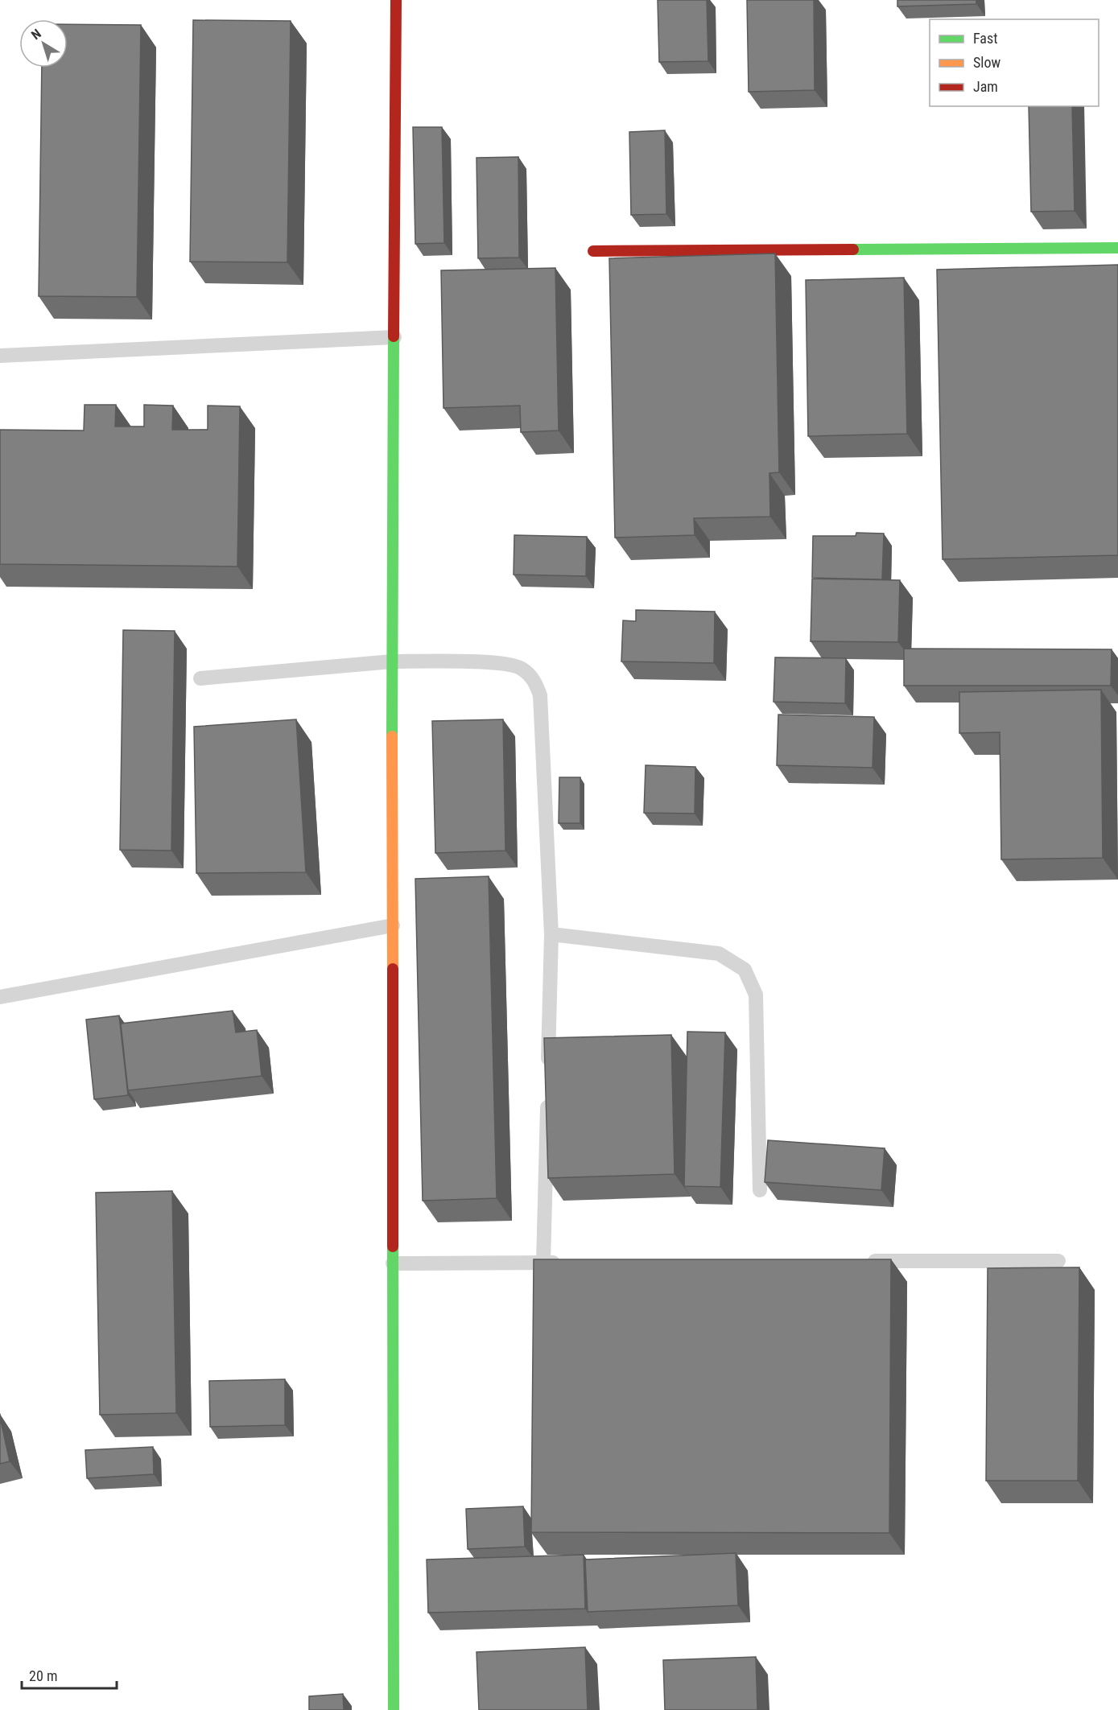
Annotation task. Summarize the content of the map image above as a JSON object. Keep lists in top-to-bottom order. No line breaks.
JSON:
{"legend":["Fast","Slow","Jam"],"scale_bar":"20 m","north":"top left"}
